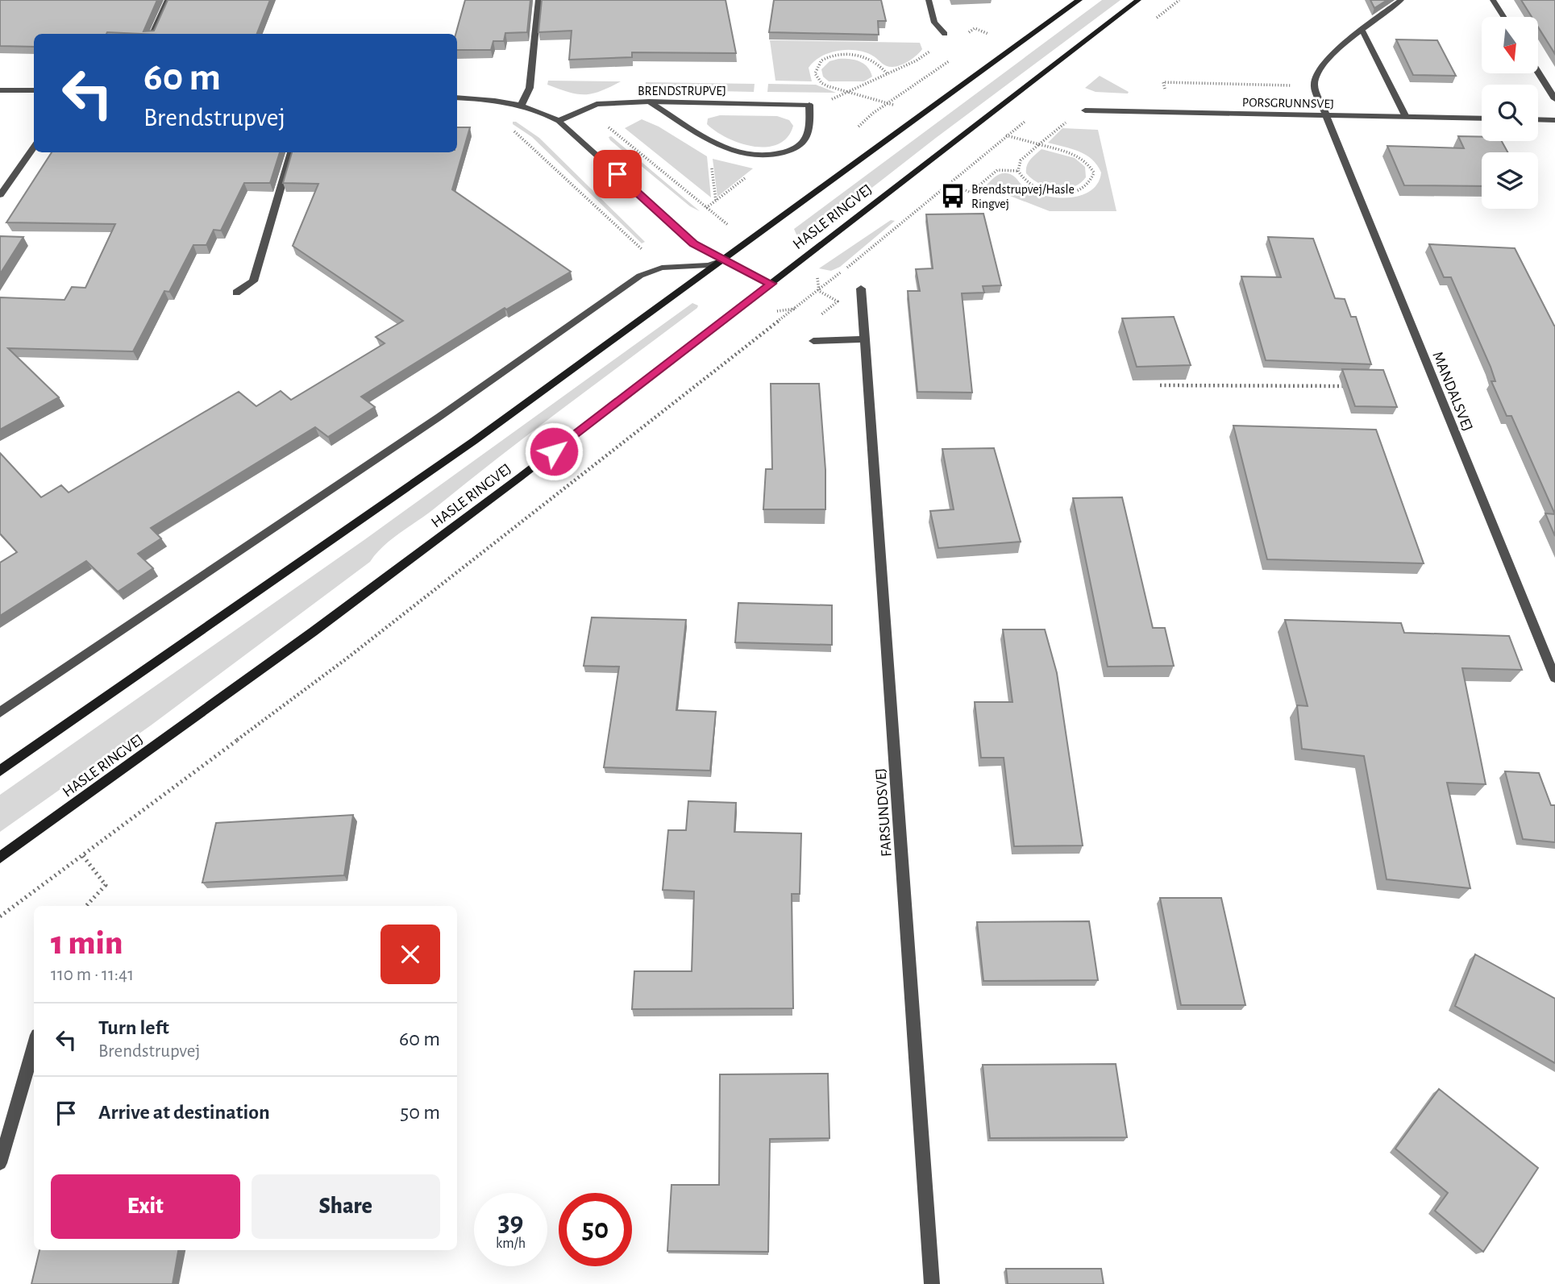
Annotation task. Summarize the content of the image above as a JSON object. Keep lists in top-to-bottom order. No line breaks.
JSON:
{"streets":{"main road":["HASLE RINGVEJ"],"street":["BRENDSTRUPVEJ","PORSGRUNNSVEJ","MANDALSVEJ","FARSUNDSVEJ"]},"crossings":[["PORSGRUNNSVEJ","MANDALSVEJ"]],"places":{"bus stop":["Brendstrupvej/Hasle Ringvej"]},"north":"bottom","page":{"turn":["60 m","Brendstrupvej"],"heading":["1 min","110 m · 11:41"],"list":[{"name":"Turn left","note":"Brendstrupvej","value":"60 m"},{"name":"Arrive at destination","value":"50 m"}],"buttons":["Exit","Share"],"speed":"39 km/h","limit":"50"}}
